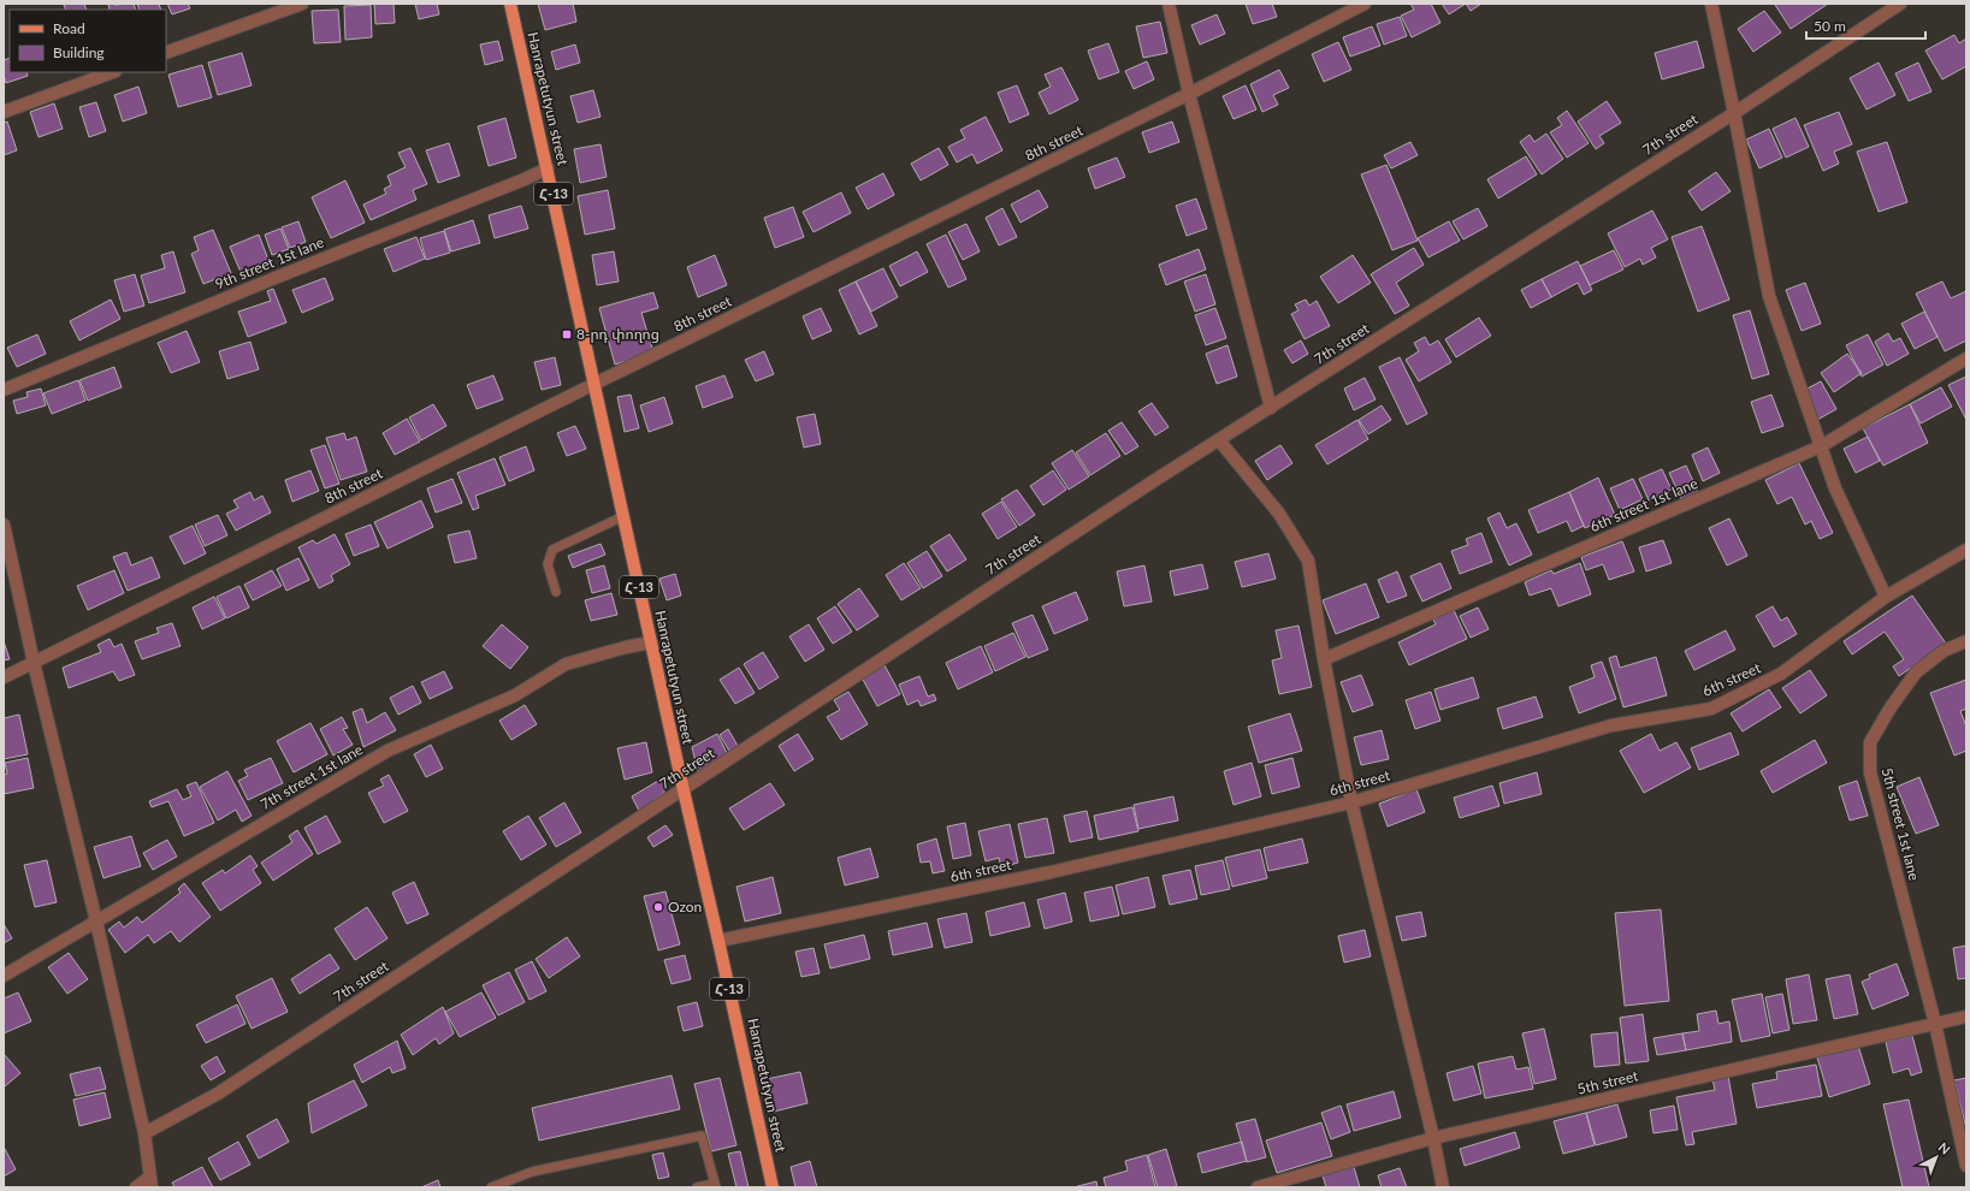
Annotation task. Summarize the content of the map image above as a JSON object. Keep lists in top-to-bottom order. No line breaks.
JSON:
{"streets":{"main road":["Hanrapetutyun street","Հ-13"],"street":["7th street","8th street","9th street 1st lane","6th street 1st lane","6th street","7th street 1st lane","5th street 1st lane","5th street"]},"crossings":[["Hanrapetutyun street","7th street"],["Hanrapetutyun street","8th street"],["Hanrapetutyun street","9th street 1st lane"],["Hanrapetutyun street","6th street"],["Hanrapetutyun street","7th street 1st lane"],["5th street 1st lane","5th street"]],"places":{"transit":["8-րդ փողոց"],"other":["Ozon"]},"legend":["Road","Building"],"scale_bar":"50 m","north":"top right"}
